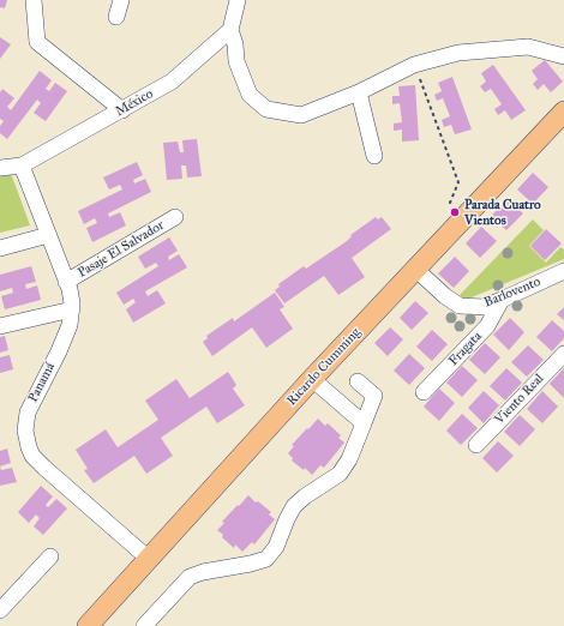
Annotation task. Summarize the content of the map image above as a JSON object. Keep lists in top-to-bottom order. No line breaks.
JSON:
{"streets":{"main road":["Ricardo Cumming"],"street":["México","Pasaje El Salvador","Barlovento","Fragata","Panamá","Viento Real"]},"crossings":[["México","Panamá"],["Pasaje El Salvador","Panamá"],["Barlovento","Fragata"],["Barlovento","Ricardo Cumming"],["Ricardo Cumming","Panamá"]],"places":["Parada Cuatro Vientos"]}
